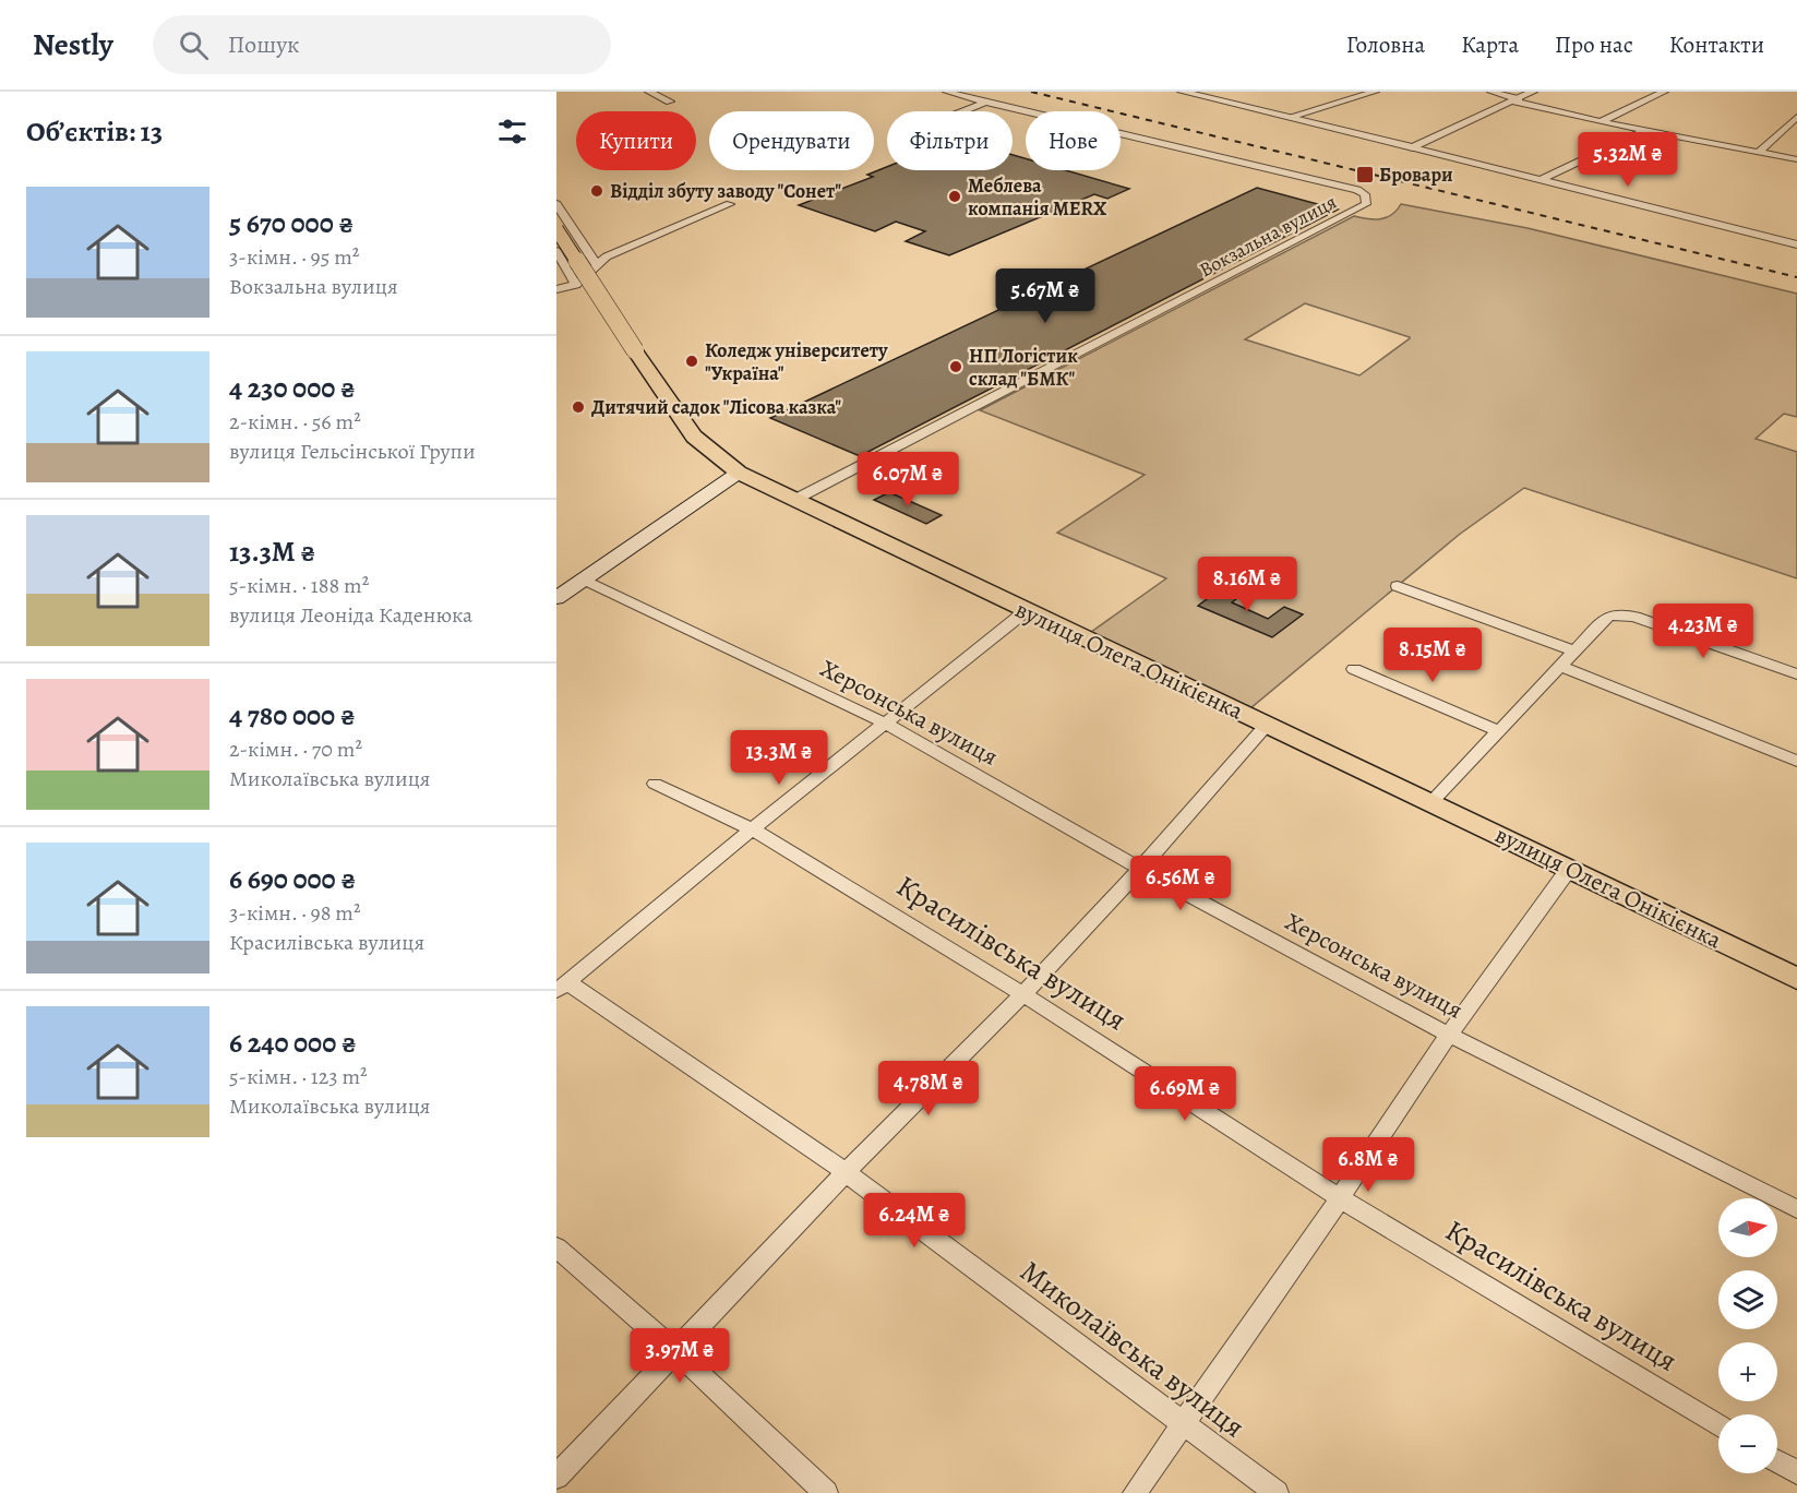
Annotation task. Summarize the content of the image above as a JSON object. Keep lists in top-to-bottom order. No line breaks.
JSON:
{"streets":{"main road":["вулиця Олега Онікієнка"],"street":["Вокзальна вулиця","Херсонська вулиця","Красилівська вулиця","Миколаївська вулиця"]},"crossings":[["Вокзальна вулиця","вулиця Олега Онікієнка"]],"places":{"transit":["Бровари"],"other":["Відділ збуту заводу \"Сонет\"","Меблева компанія MERX","Коледж університету \"Україна\"","НП Логістик склад \"БМК\"","Дитячий садок \"Лісова казка\""]},"north":"right","page":{"header":"Nestly","search":"Пошук","nav":["Головна","Карта","Про нас","Контакти"],"heading":"Об’єктів: 13","chip":["Купити","Орендувати","Фільтри","Нове"],"price":["5.32M ₴","5.67M ₴","6.07M ₴","8.16M ₴","4.23M ₴","8.15M ₴","13.3M ₴","6.56M ₴","4.78M ₴","6.69M ₴","6.8M ₴","6.24M ₴","3.97M ₴"],"list":[{"name":"5 670 000 ₴","note":"3-кімн. · 95 m² · Вокзальна вулиця"},{"name":"4 230 000 ₴","note":"2-кімн. · 56 m² · вулиця Гельсінської Групи"},{"name":"13.3M ₴","note":"5-кімн. · 188 m² · вулиця Леоніда Каденюка"},{"name":"4 780 000 ₴","note":"2-кімн. · 70 m² · Миколаївська вулиця"},{"name":"6 690 000 ₴","note":"3-кімн. · 98 m² · Красилівська вулиця"},{"name":"6 240 000 ₴","note":"5-кімн. · 123 m² · Миколаївська вулиця"}],"map_buttons":["+","−"]}}
